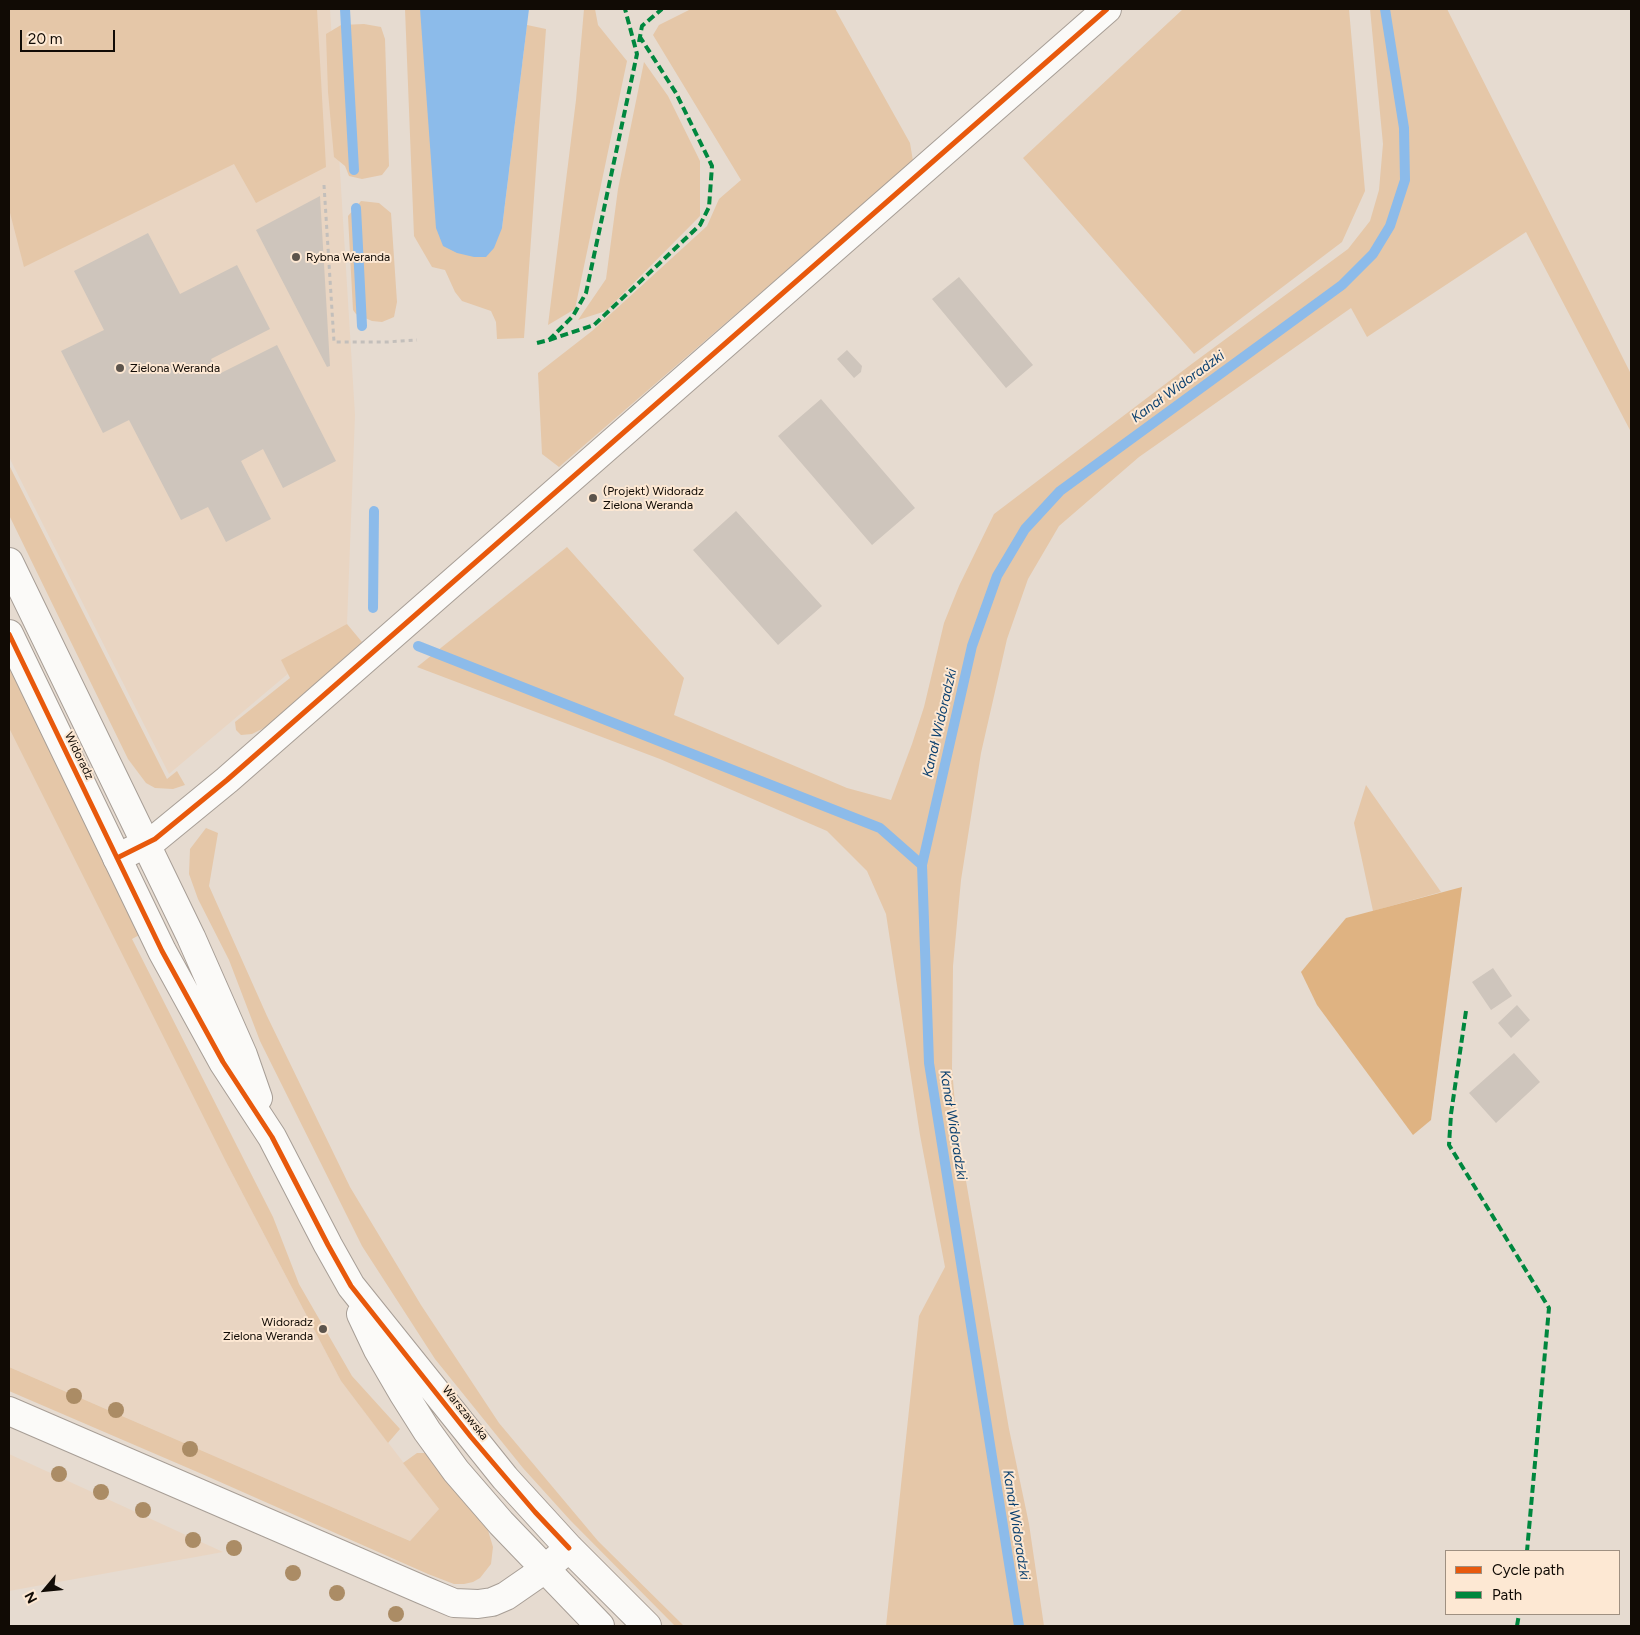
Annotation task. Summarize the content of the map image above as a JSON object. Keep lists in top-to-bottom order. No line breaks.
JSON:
{"streets":{"street":["Widoradz","Warszawska"]},"water":["Kanał Widoradzki"],"places":["Rybna Weranda","Zielona Weranda","(Projekt) Widoradz Zielona Weranda","Widoradz Zielona Weranda"],"legend":["Cycle path","Path"],"scale_bar":"20 m","north":"bottom left"}
